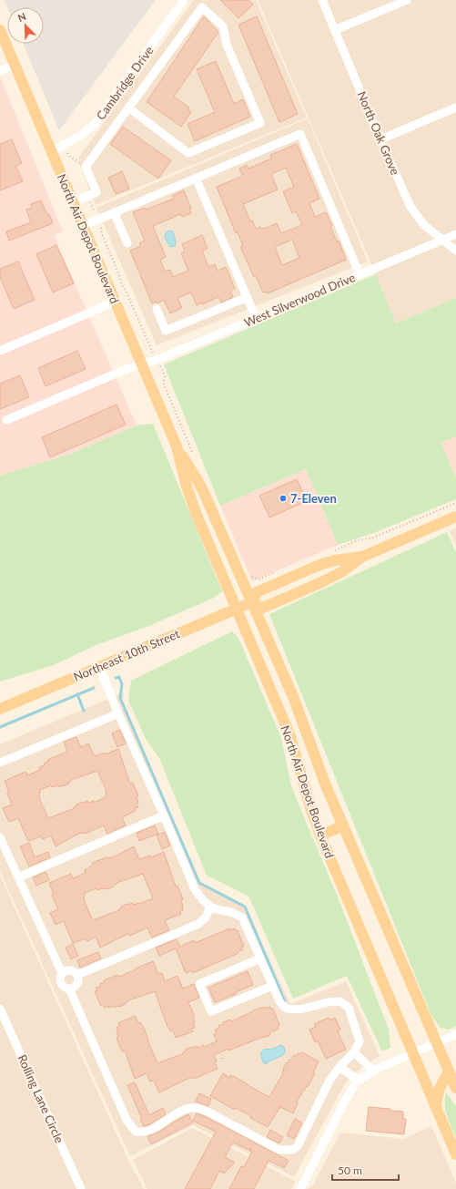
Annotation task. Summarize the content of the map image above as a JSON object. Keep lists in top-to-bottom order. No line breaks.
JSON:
{"streets":{"main road":["North Air Depot Boulevard","Northeast 10th Street"],"street":["Cambridge Drive","North Oak Grove","West Silverwood Drive","Rolling Lane Circle"]},"crossings":[["Cambridge Drive","North Air Depot Boulevard"],["North Oak Grove","West Silverwood Drive"],["North Air Depot Boulevard","West Silverwood Drive"],["North Air Depot Boulevard","Northeast 10th Street"]],"places":["7-Eleven"],"scale_bar":"50 m","north":"top left"}
